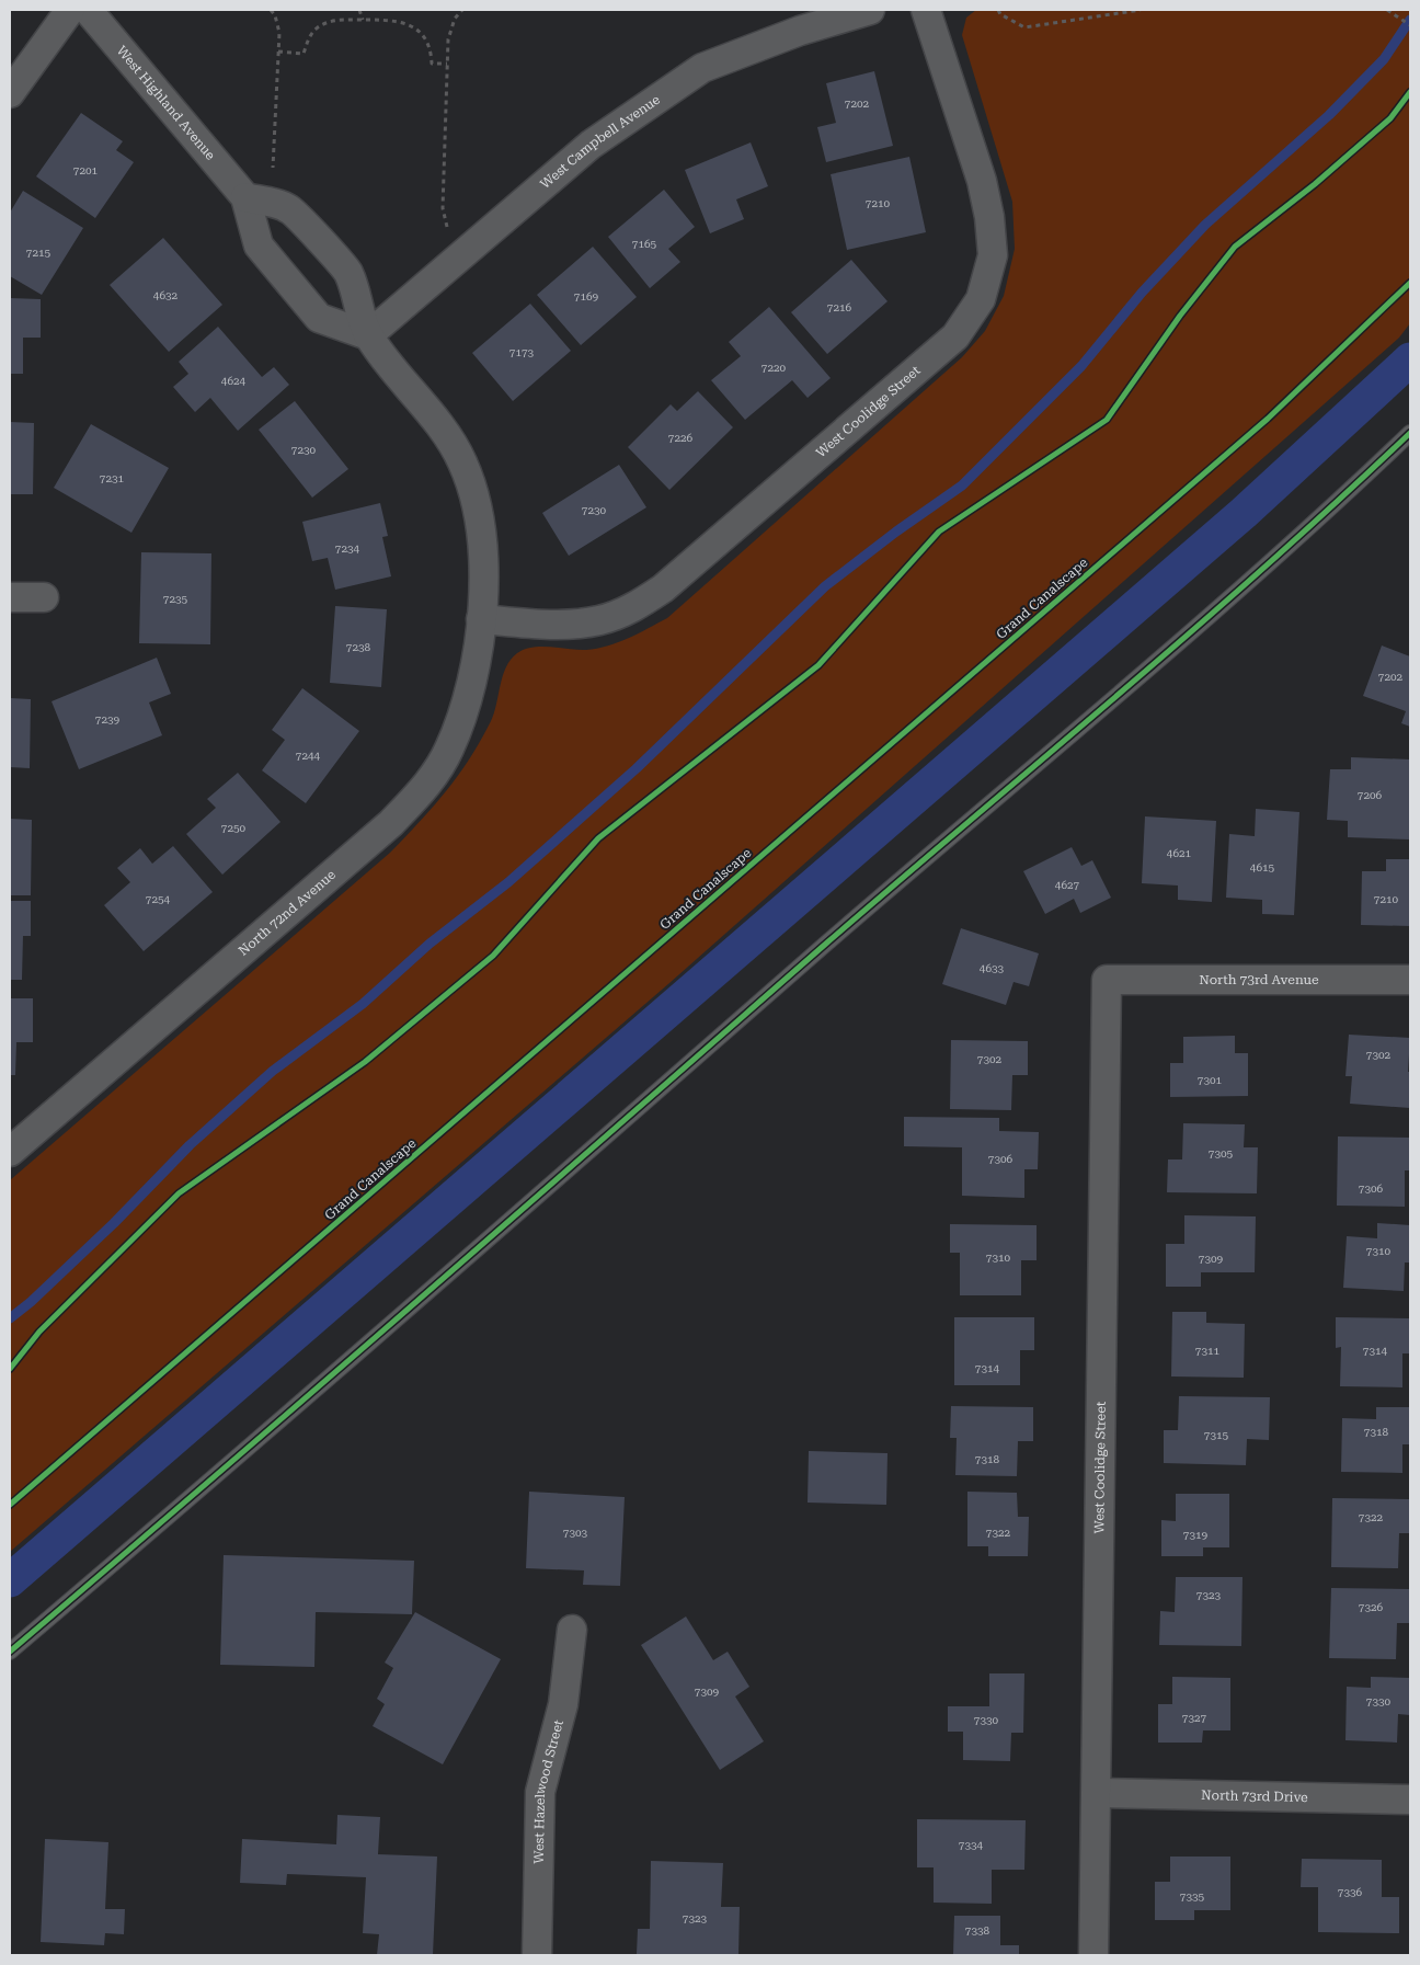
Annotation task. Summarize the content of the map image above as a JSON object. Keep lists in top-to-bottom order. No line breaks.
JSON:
{"streets":{"street":["West Highland Avenue","West Campbell Avenue","West Coolidge Street","North 72nd Avenue","North 73rd Avenue","West Hazelwood Street","North 73rd Drive"],"cycle path":["Grand Canalscape"]},"crossings":[["West Highland Avenue","West Campbell Avenue"],["West Coolidge Street","North 72nd Avenue"],["West Coolidge Street","North 73rd Avenue"],["West Coolidge Street","North 73rd Drive"]],"house_numbers":["7202","7201","7210","7165","7215","4632","7169","7216","7173","7220","4624","7226","7230","7231","7230","7234","7235","7238","7202","7239","7244","7206","7250","4621","4615","4627","7254","7210","4633","7302","7302","7301","7305","7306","7306","7310","7310","7309","7311","7314","7314","7318","7315","7318","7322","7303","7322","7319","7323","7326","7309","7330","7327","7330","7334","7336","7335","7323","7338"]}
